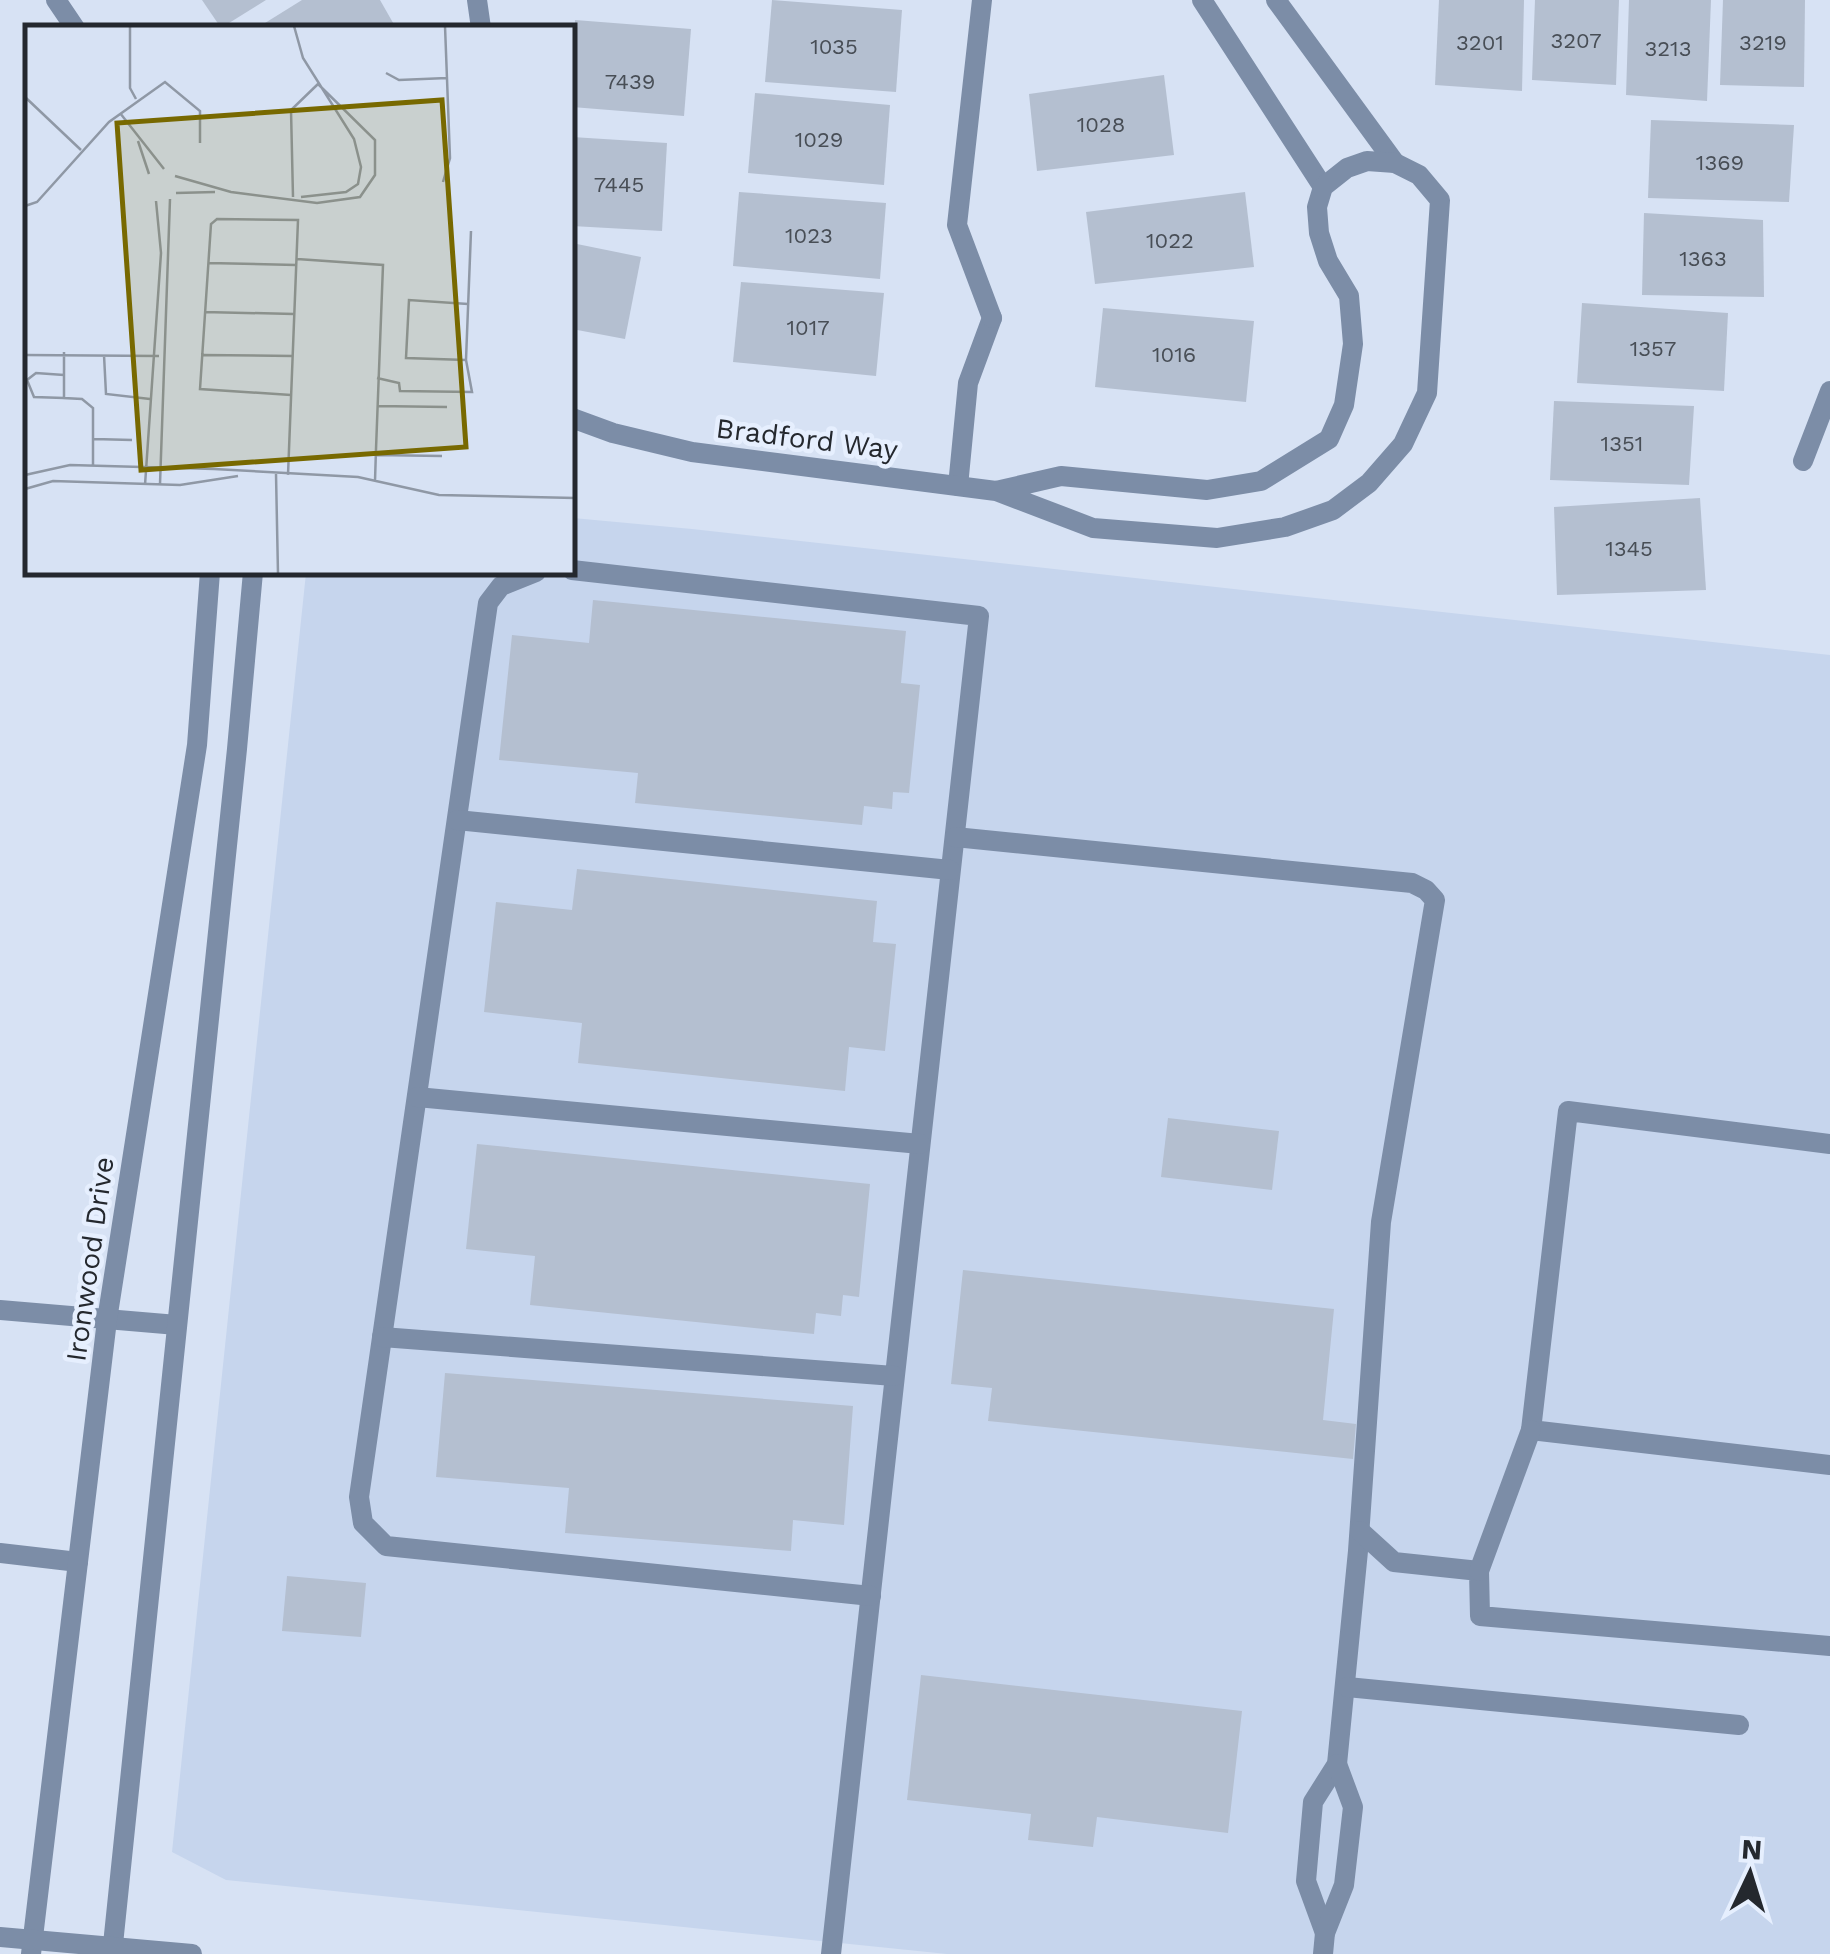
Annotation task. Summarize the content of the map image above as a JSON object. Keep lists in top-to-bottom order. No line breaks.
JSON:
{"streets":{"street":["Bradford Way","Ironwood Drive"]},"house_numbers":["3207","3201","3219","1035","3213","7439","1028","1029","1369","7445","1023","1022","1363","1017","1357","1016","1351","1345"],"north":"top"}
